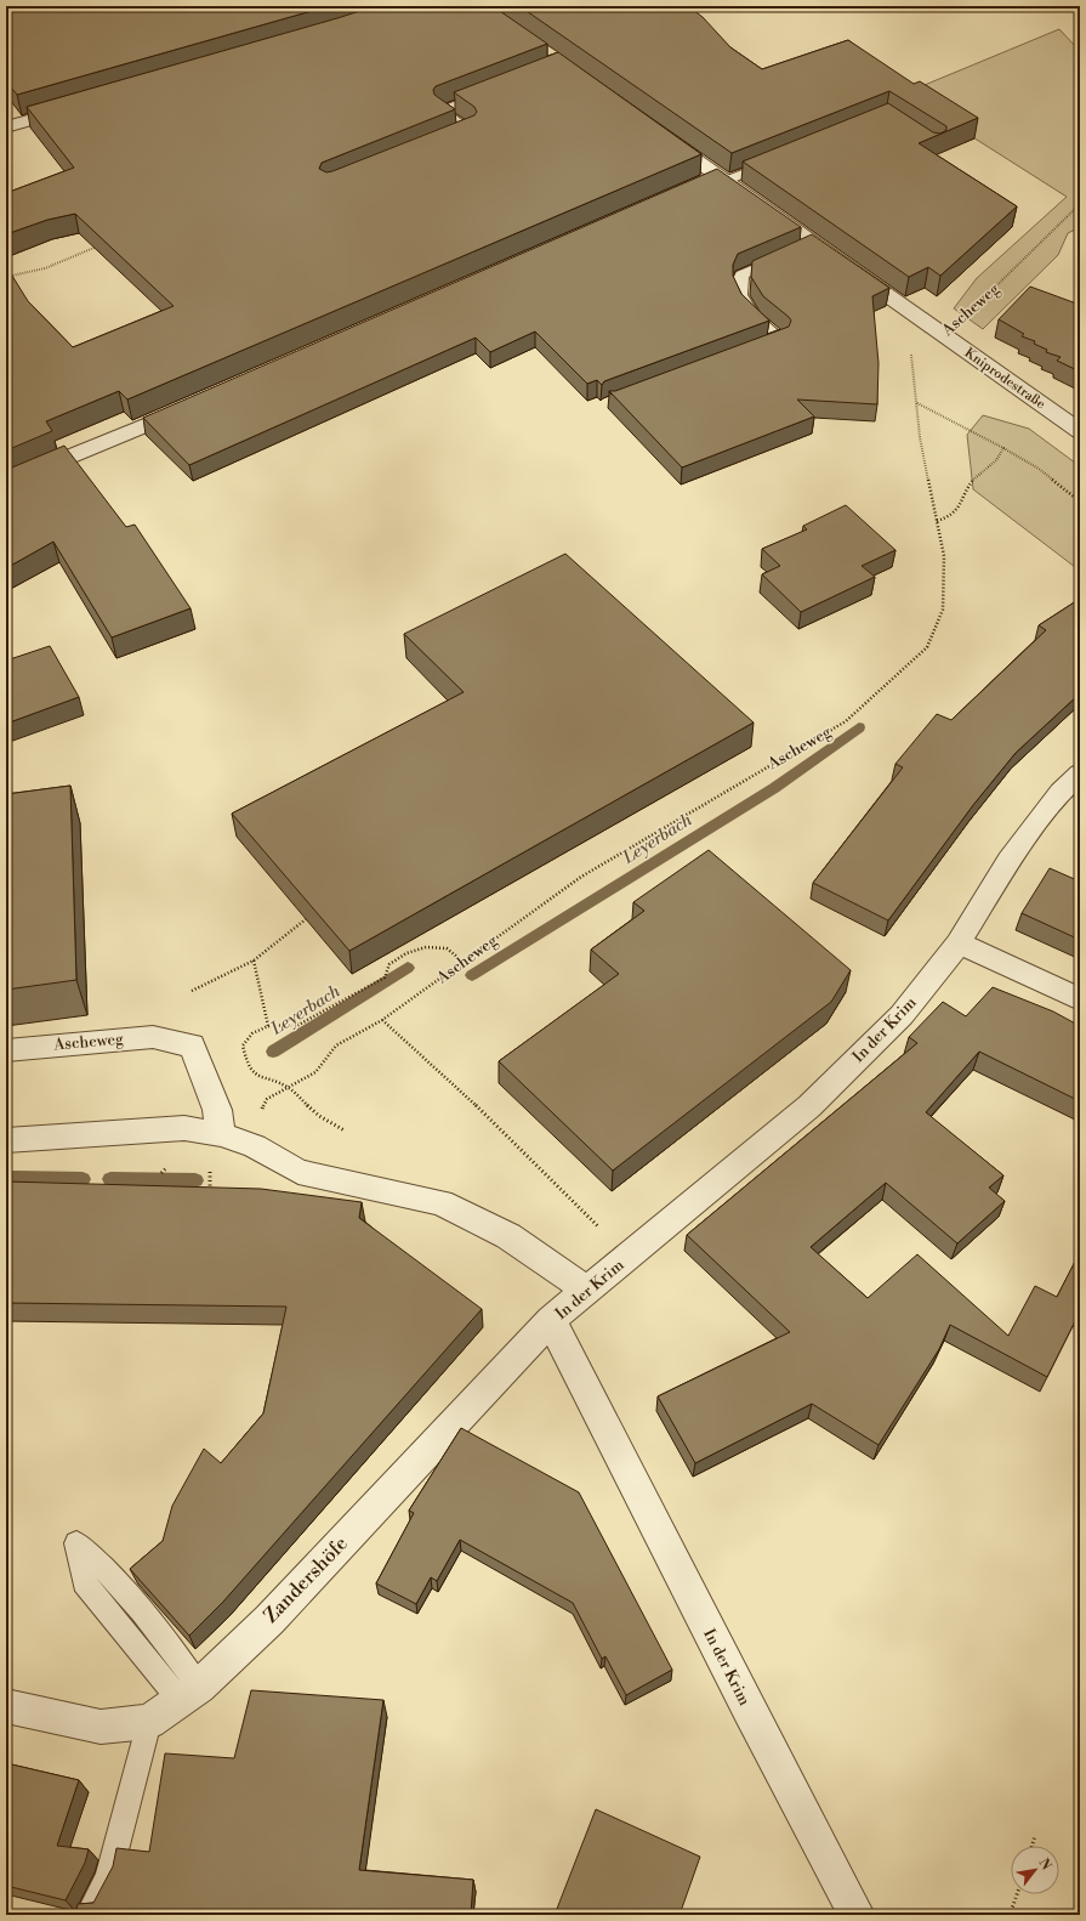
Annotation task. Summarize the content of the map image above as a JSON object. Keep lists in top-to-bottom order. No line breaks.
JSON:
{"streets":{"street":["Ascheweg","Kniprodestraße","In der Krim","Zandershöfe"]},"crossings":[["Ascheweg","Kniprodestraße"],["In der Krim","Zandershöfe"]],"water":["Leyerbach"],"north":"top right"}
